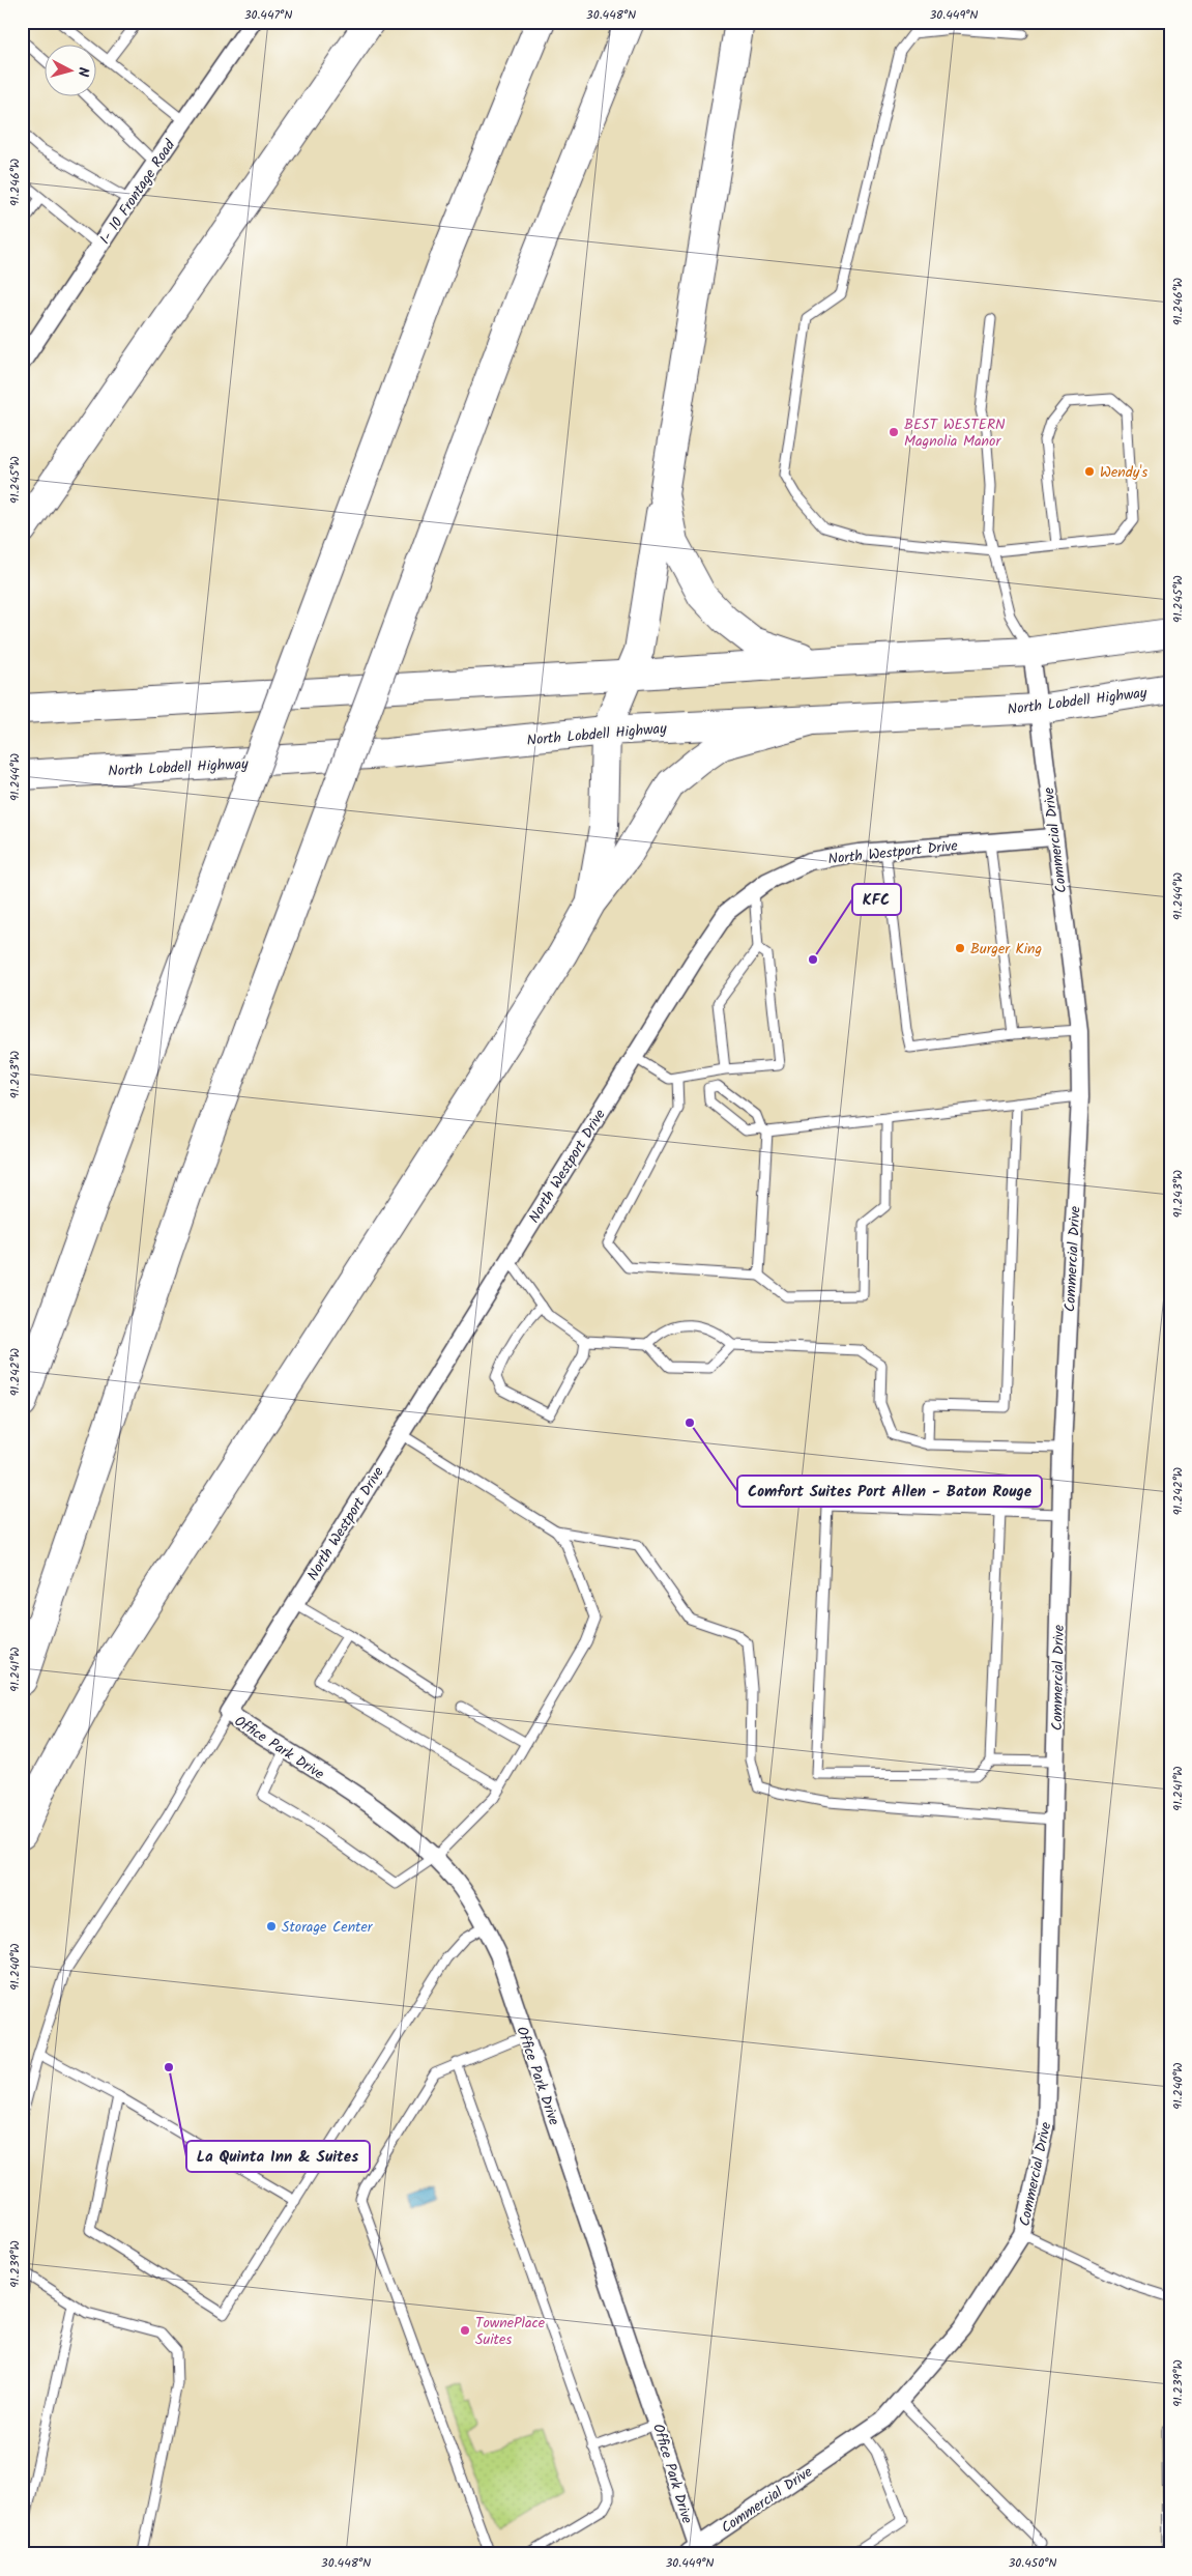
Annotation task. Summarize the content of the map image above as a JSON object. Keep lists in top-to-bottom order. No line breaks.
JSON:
{"streets":{"highway":["North Lobdell Highway"],"street":["I- 10 Frontage Road","Commercial Drive","North Westport Drive","Office Park Drive"]},"crossings":[["North Lobdell Highway","Commercial Drive"],["Commercial Drive","North Westport Drive"],["Commercial Drive","Office Park Drive"],["North Westport Drive","Office Park Drive"]],"places":["BEST WESTERN Magnolia Manor","Wendy's","Burger King","KFC","Comfort Suites Port Allen - Baton Rouge","Storage Center","La Quinta Inn & Suites","TownePlace Suites"],"north":"right","coordinates":["30.447°N","30.448°N","30.449°N","91.246°W","91.245°W","91.244°W","91.243°W","91.242°W","91.241°W","91.240°W","91.239°W","30.450°N"]}
